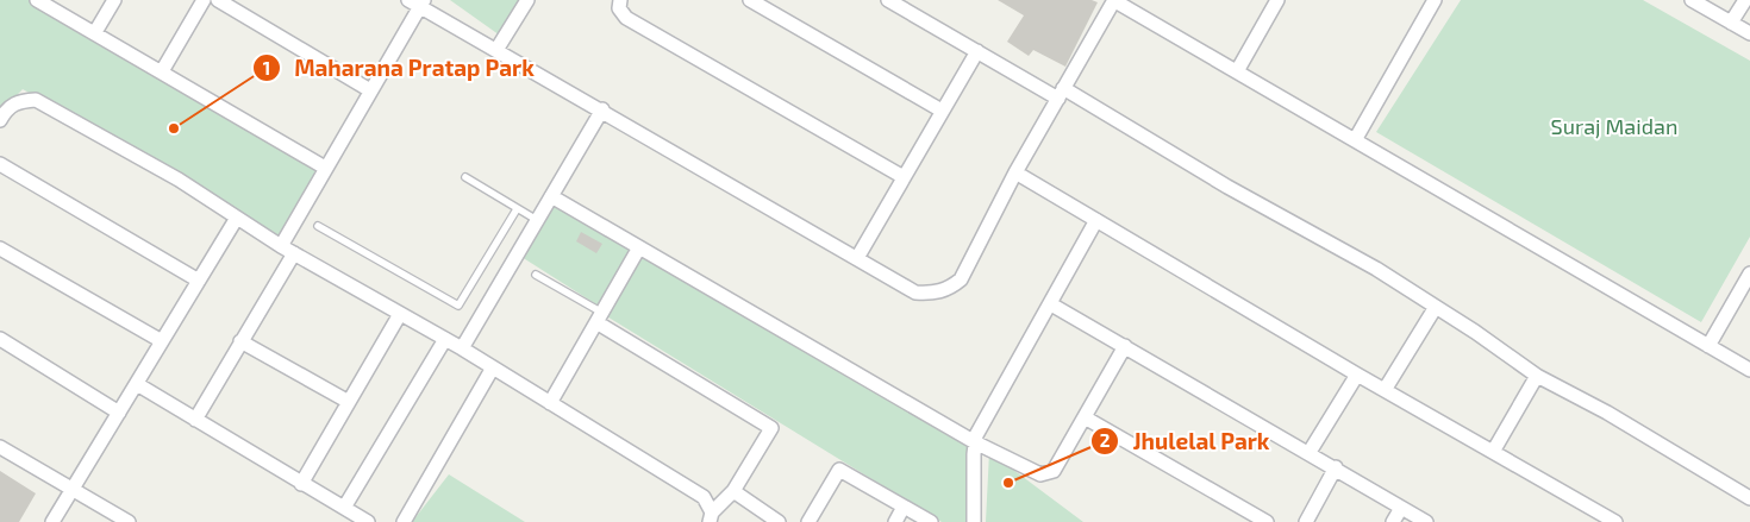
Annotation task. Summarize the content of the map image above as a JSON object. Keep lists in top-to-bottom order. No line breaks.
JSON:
{"parks":["Suraj Maidan"],"places":["Maharana Pratap Park","Jhulelal Park"]}
